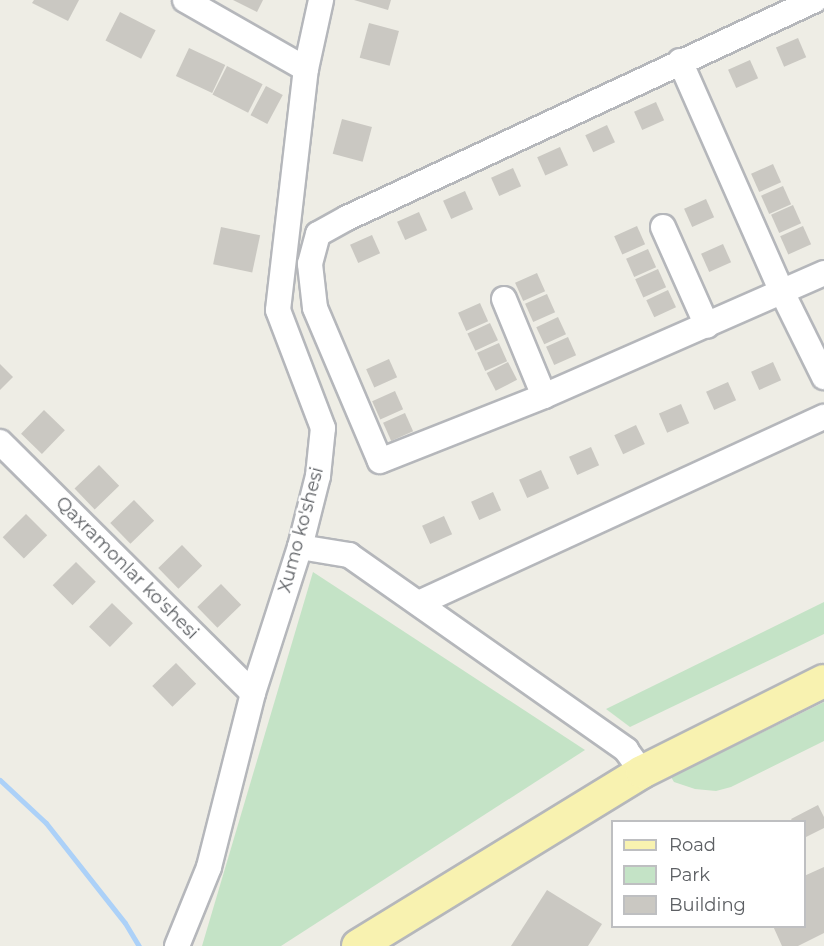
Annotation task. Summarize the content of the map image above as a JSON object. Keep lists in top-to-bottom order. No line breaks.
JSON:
{"streets":{"street":["Xumo ko'shesi","Qaxramonlar ko'shesi"]},"crossings":[["Xumo ko'shesi","Qaxramonlar ko'shesi"]],"legend":["Road","Park","Building"]}
